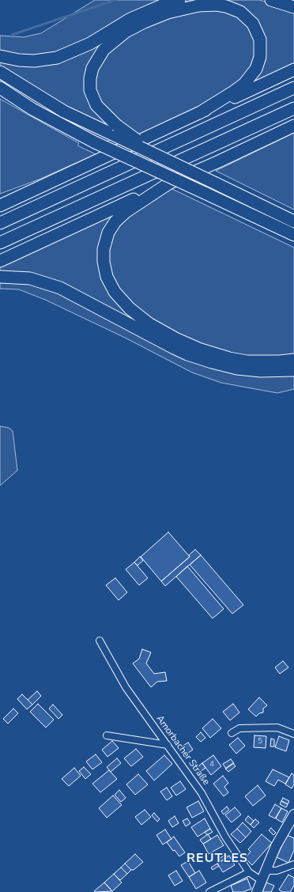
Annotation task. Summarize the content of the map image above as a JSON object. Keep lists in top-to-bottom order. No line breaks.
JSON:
{"streets":{"street":["Amorbacher Straße"]},"districts":["REUTLES"],"house_numbers":["5","4"]}
